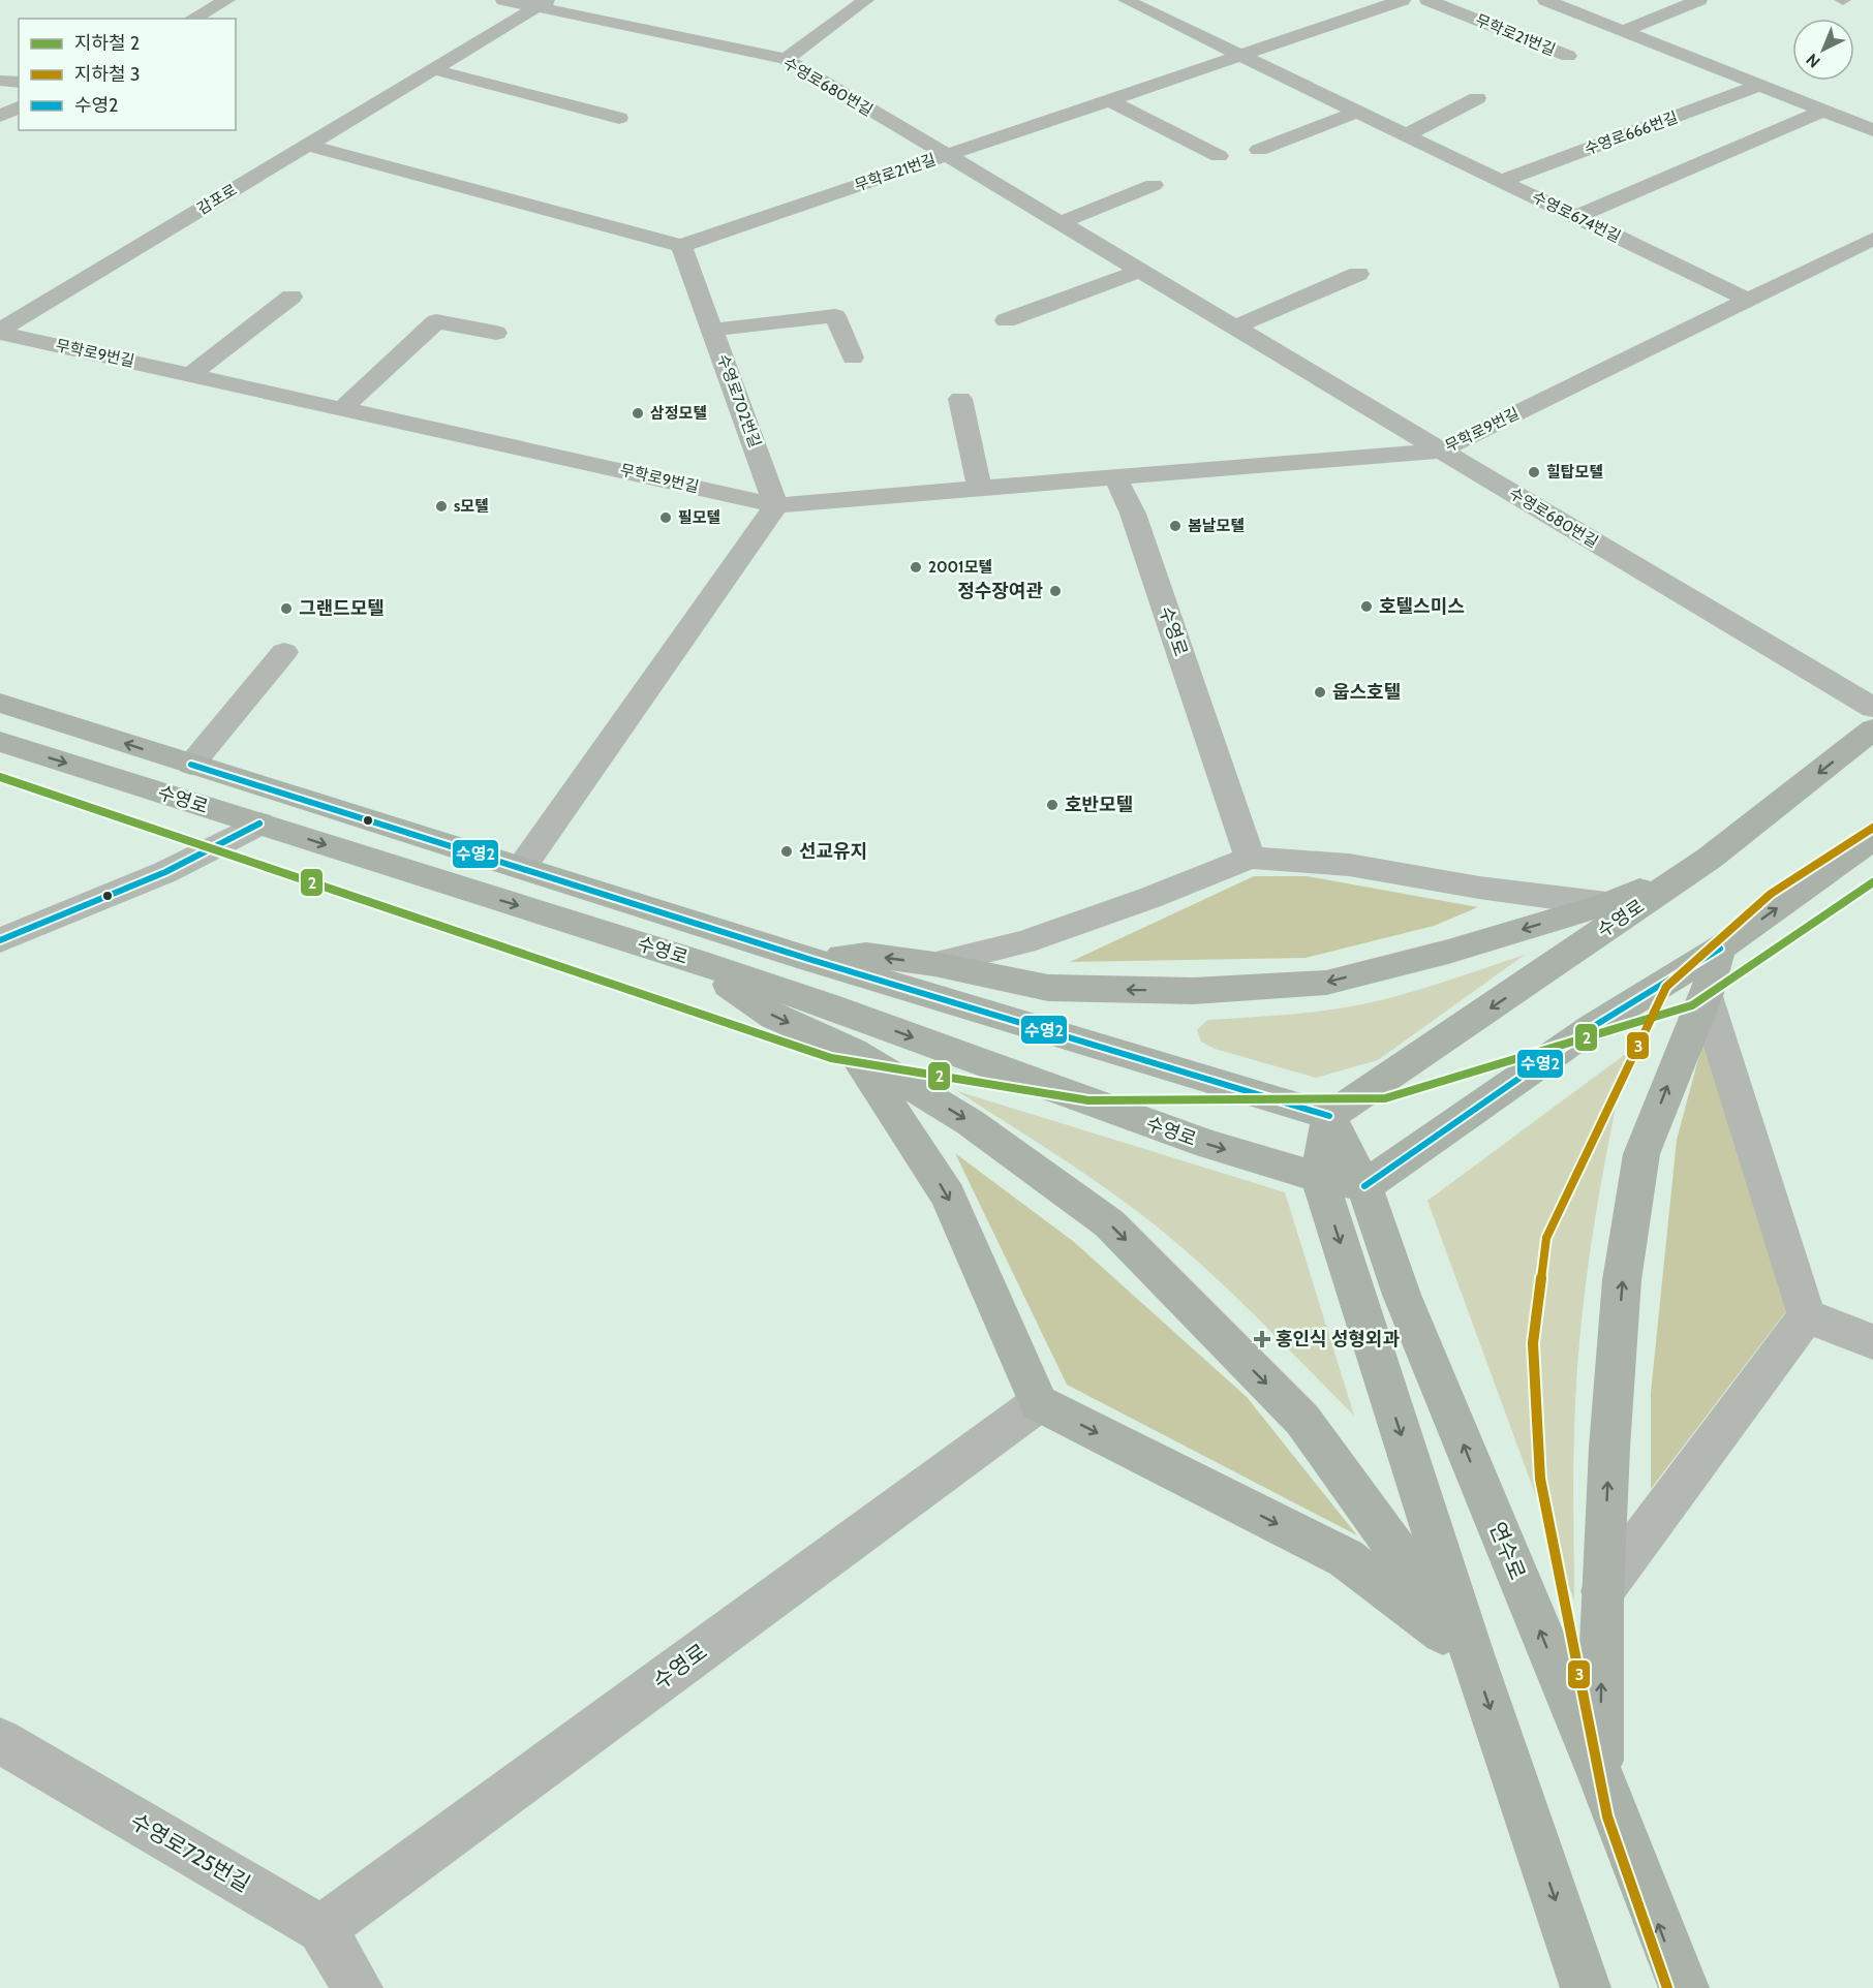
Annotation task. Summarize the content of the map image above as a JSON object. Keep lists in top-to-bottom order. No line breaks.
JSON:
{"streets":{"main road":["수영로","연수로"],"street":["무학로21번길","수영로680번길","수영로666번길","감포로","수영로674번길","무학로9번길","수영로702번길","수영로725번길"]},"crossings":[["무학로21번길","수영로680번길"],["무학로21번길","수영로674번길"],["무학로21번길","수영로702번길"],["수영로680번길","감포로"],["수영로680번길","무학로9번길"],["수영로666번길","수영로674번길"],["감포로","무학로9번길"],["수영로674번길","무학로9번길"],["무학로9번길","수영로702번길"],["무학로9번길","수영로"],["수영로","연수로"],["수영로","수영로725번길"]],"places":{"other":["삼정모텔","힐탑모텔","s모텔","필모텔","봄날모텔","2001모텔","정수장여관","호텔스미스","그랜드모텔","웁스호텔","호반모텔","선교유지"],"health":["홍인식 성형외과"]},"lines":["transit line 수영2","metro line 2","metro line 3"],"legend":["지하철 2","지하철 3","수영2"],"north":"bottom left"}
